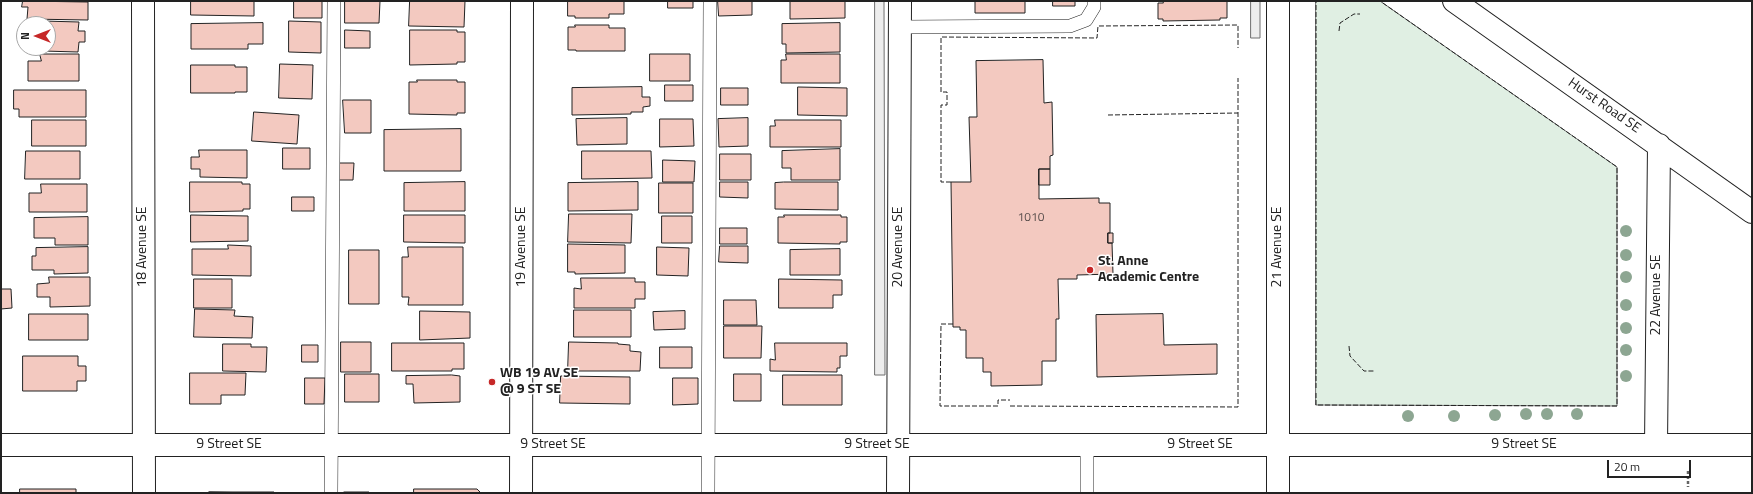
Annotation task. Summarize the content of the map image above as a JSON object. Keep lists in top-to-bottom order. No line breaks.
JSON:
{"streets":{"street":["Hurst Road SE","18 Avenue SE","19 Avenue SE","20 Avenue SE","21 Avenue SE","22 Avenue SE","9 Street SE"]},"crossings":[["Hurst Road SE","22 Avenue SE"],["18 Avenue SE","9 Street SE"],["19 Avenue SE","9 Street SE"],["20 Avenue SE","9 Street SE"],["21 Avenue SE","9 Street SE"],["22 Avenue SE","9 Street SE"]],"places":["St. Anne Academic Centre","WB 19 AV SE @ 9 ST SE"],"house_numbers":["1010"],"scale_bar":"20 m","north":"left"}
